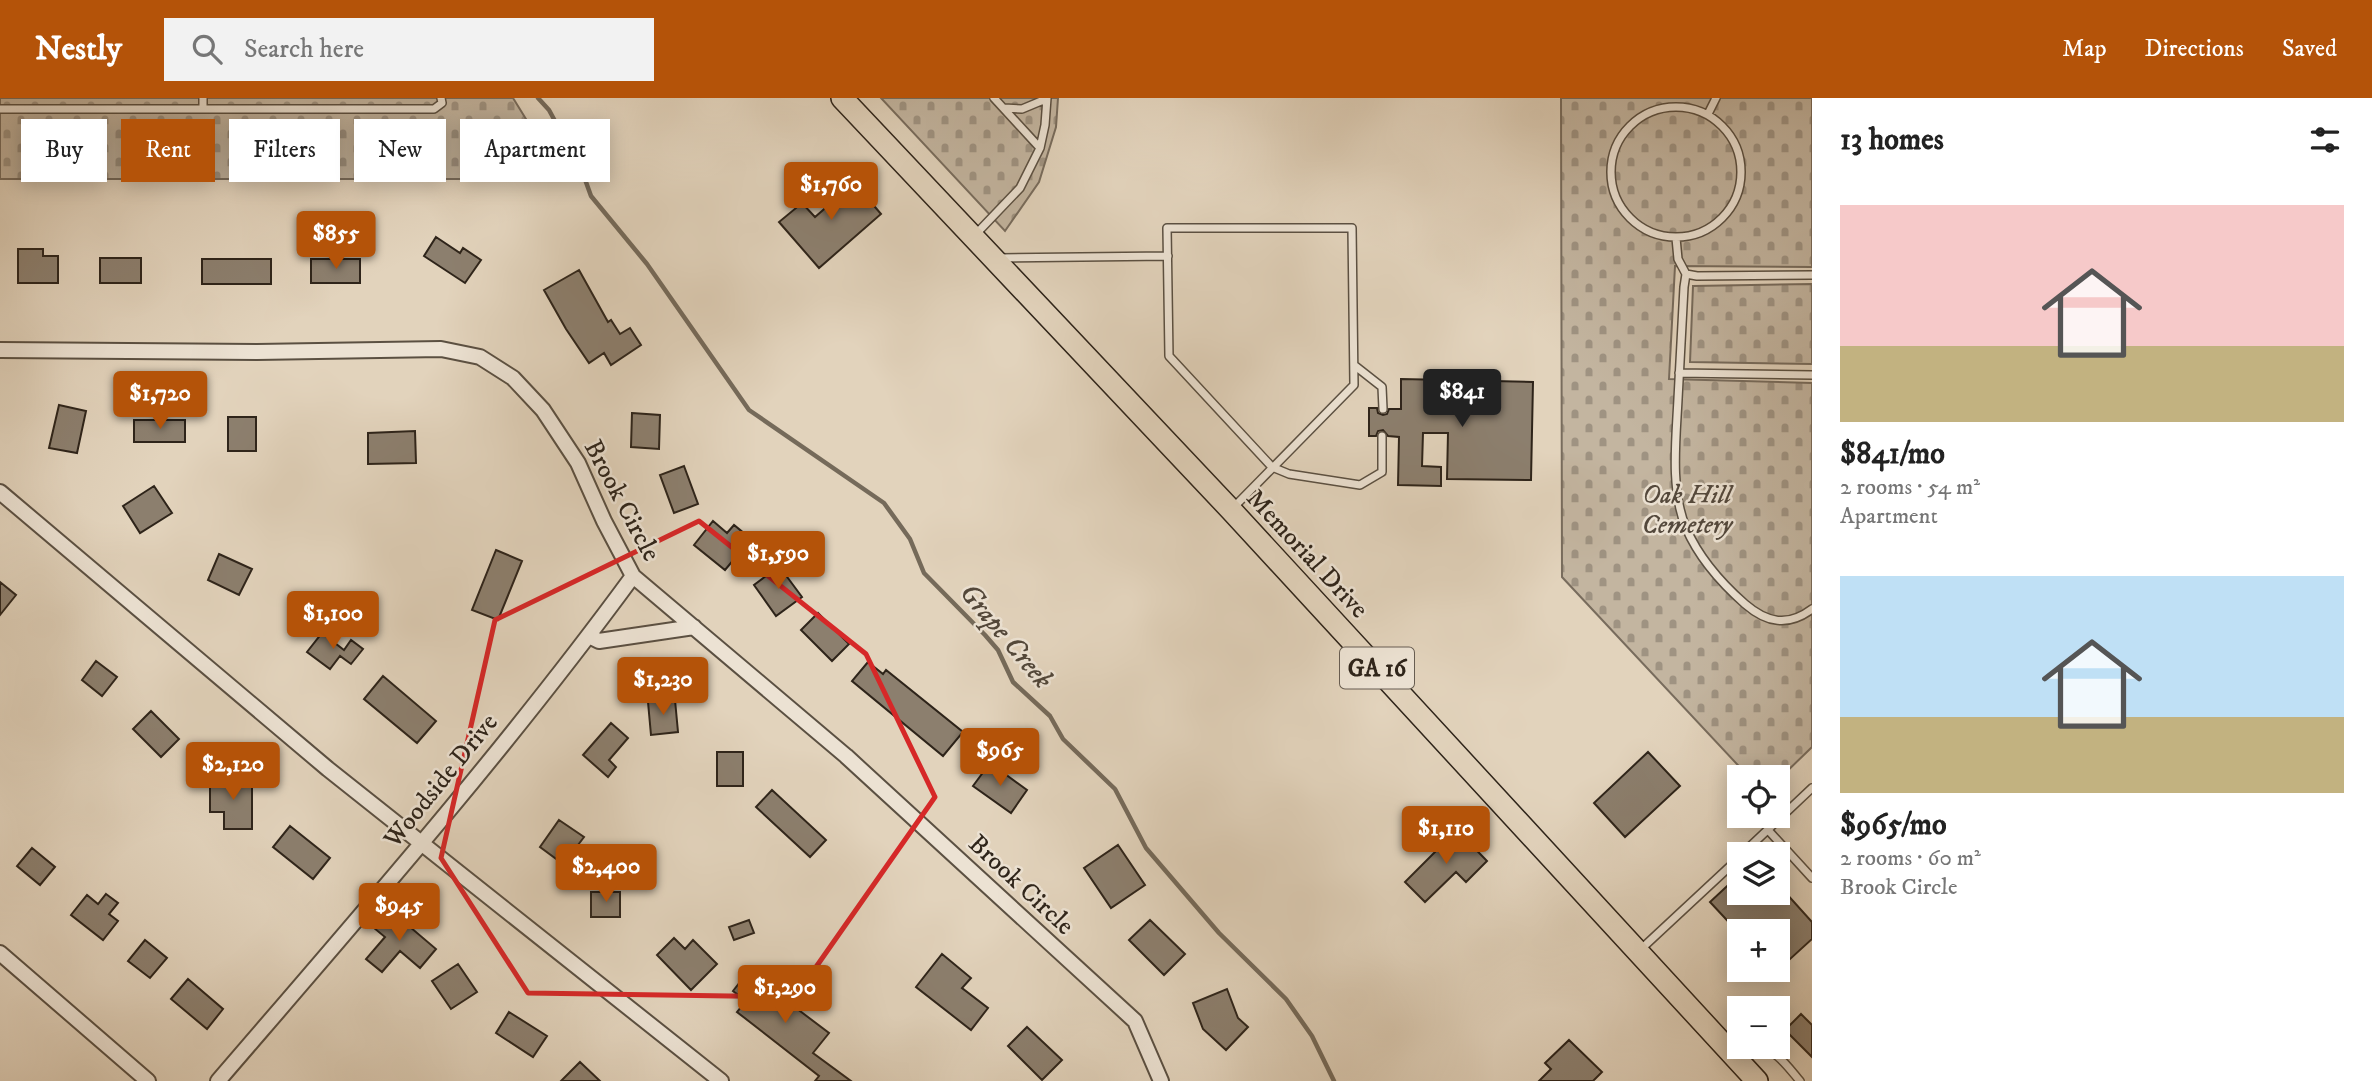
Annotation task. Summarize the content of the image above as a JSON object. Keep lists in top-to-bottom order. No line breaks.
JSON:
{"streets":{"main road":["Memorial Drive","GA 16"],"street":["Brook Circle","Woodside Drive"]},"crossings":[["Brook Circle","Woodside Drive"]],"water":["Grape Creek"],"parks":["Oak Hill Cemetery"],"page":{"header":"Nestly","search":"Search here","nav":["Map","Directions","Saved"],"heading":"13 homes","chip":["Buy","Rent","Filters","New","Apartment"],"price":["$1,760","$855","$841","$1,720","$1,590","$1,100","$1,230","$965","$2,120","$1,110","$2,400","$945","$1,290"],"list":[{"name":"$841/mo","note":"2 rooms · 54 m² · Apartment"},{"name":"$965/mo","note":"2 rooms · 60 m² · Brook Circle"}],"map_buttons":["+","−"]}}
